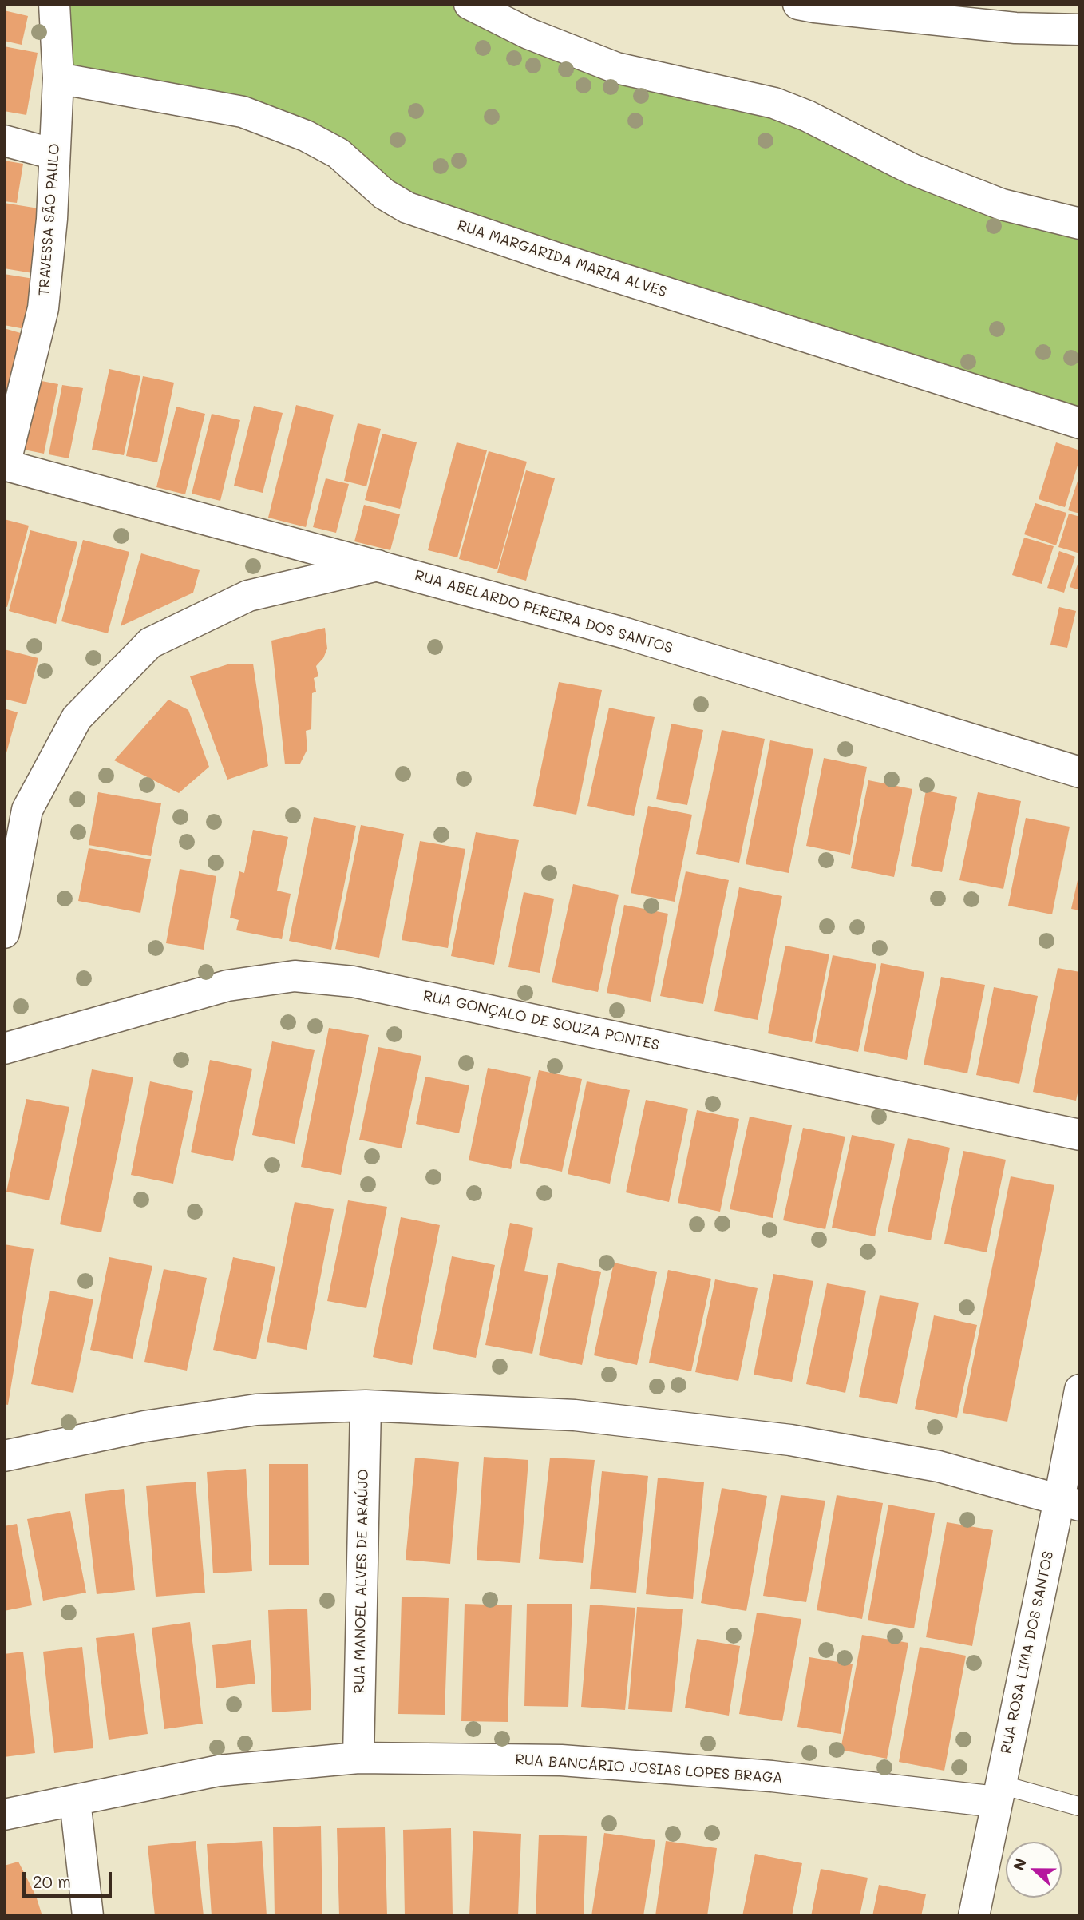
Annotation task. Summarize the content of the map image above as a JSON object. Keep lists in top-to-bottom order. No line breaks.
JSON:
{"streets":{"street":["TRAVESSA SÃO PAULO","RUA MARGARIDA MARIA ALVES","RUA ABELARDO PEREIRA DOS SANTOS","RUA GONÇALO DE SOUZA PONTES","RUA MANOEL ALVES DE ARAÚJO","RUA ROSA LIMA DOS SANTOS","RUA BANCÁRIO JOSIAS LOPES BRAGA"]},"crossings":[["TRAVESSA SÃO PAULO","RUA MARGARIDA MARIA ALVES"],["TRAVESSA SÃO PAULO","RUA ABELARDO PEREIRA DOS SANTOS"],["RUA MANOEL ALVES DE ARAÚJO","RUA BANCÁRIO JOSIAS LOPES BRAGA"],["RUA ROSA LIMA DOS SANTOS","RUA BANCÁRIO JOSIAS LOPES BRAGA"]],"scale_bar":"20 m","north":"left"}
